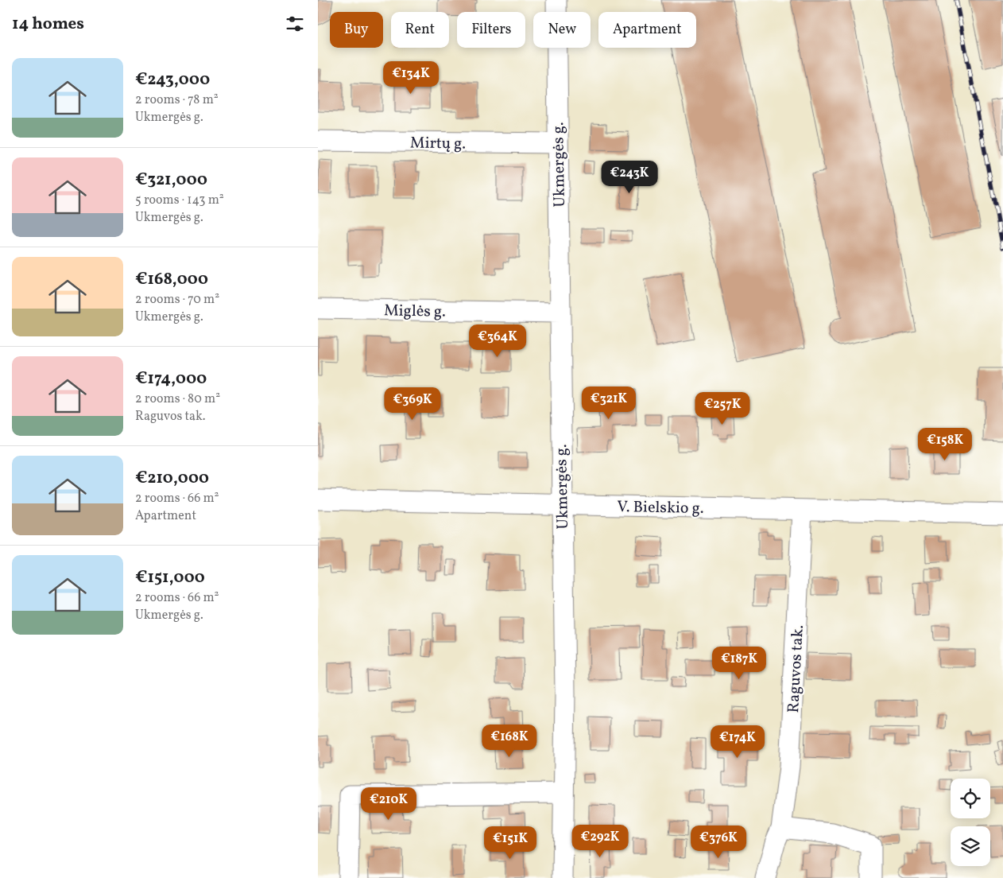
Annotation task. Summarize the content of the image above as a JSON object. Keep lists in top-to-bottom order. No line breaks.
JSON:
{"streets":{"street":["Mirtų g.","Ukmergės g.","Miglės g.","V. Bielskio g.","Raguvos tak."]},"crossings":[["Mirtų g.","Ukmergės g."],["Ukmergės g.","Miglės g."],["Ukmergės g.","V. Bielskio g."],["V. Bielskio g.","Raguvos tak."]],"page":{"heading":"14 homes","chip":["Buy","Rent","Filters","New","Apartment"],"list":[{"name":"€243,000","note":"2 rooms · 78 m² · Ukmergės g."},{"name":"€321,000","note":"5 rooms · 143 m² · Ukmergės g."},{"name":"€168,000","note":"2 rooms · 70 m² · Ukmergės g."},{"name":"€174,000","note":"2 rooms · 80 m² · Raguvos tak."},{"name":"€210,000","note":"2 rooms · 66 m² · Apartment"},{"name":"€151,000","note":"2 rooms · 66 m² · Ukmergės g."}],"price":["€134K","€243K","€364K","€321K","€369K","€257K","€158K","€187K","€168K","€174K","€210K","€292K","€376K","€151K"]}}
